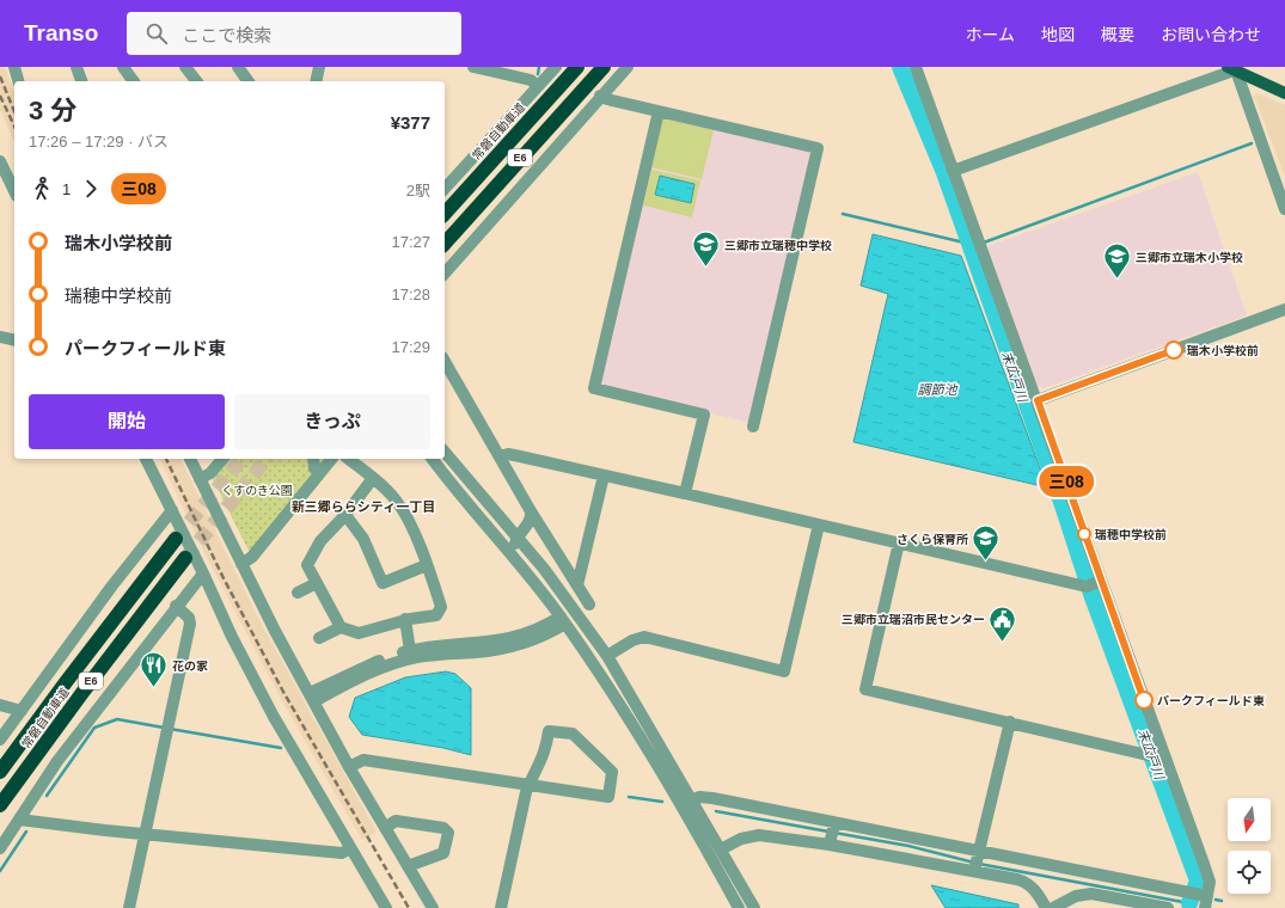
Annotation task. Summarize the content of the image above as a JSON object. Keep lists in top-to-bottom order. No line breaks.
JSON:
{"streets":{"highway":["常磐自動車道","E6"]},"districts":["新三郷ららシティ一丁目"],"water":["末広戸川","調節池"],"parks":["くすのき公園"],"places":{"school or university":["三郷市立瑞穂中学校","三郷市立瑞木小学校","さくら保育所"],"other":["瑞木小学校前","瑞穂中学校前","パークフィールド東"],"public building":["三郷市立瑞沼市民センター"],"restaurant":["花の家"]},"lines":["bus line 三08"],"north":"bottom","page":{"header":"Transo","search":"ここで検索","nav":["ホーム","地図","概要","お問い合わせ"],"on_map":"三08","heading":["3 分","17:26 – 17:29 · バス","¥377"],"legs":["1","三08","2駅"],"list":[{"name":"瑞木小学校前","value":"17:27"},{"name":"瑞穂中学校前","value":"17:28"},{"name":"パークフィールド東","value":"17:29"}],"buttons":["開始","きっぷ"]}}
